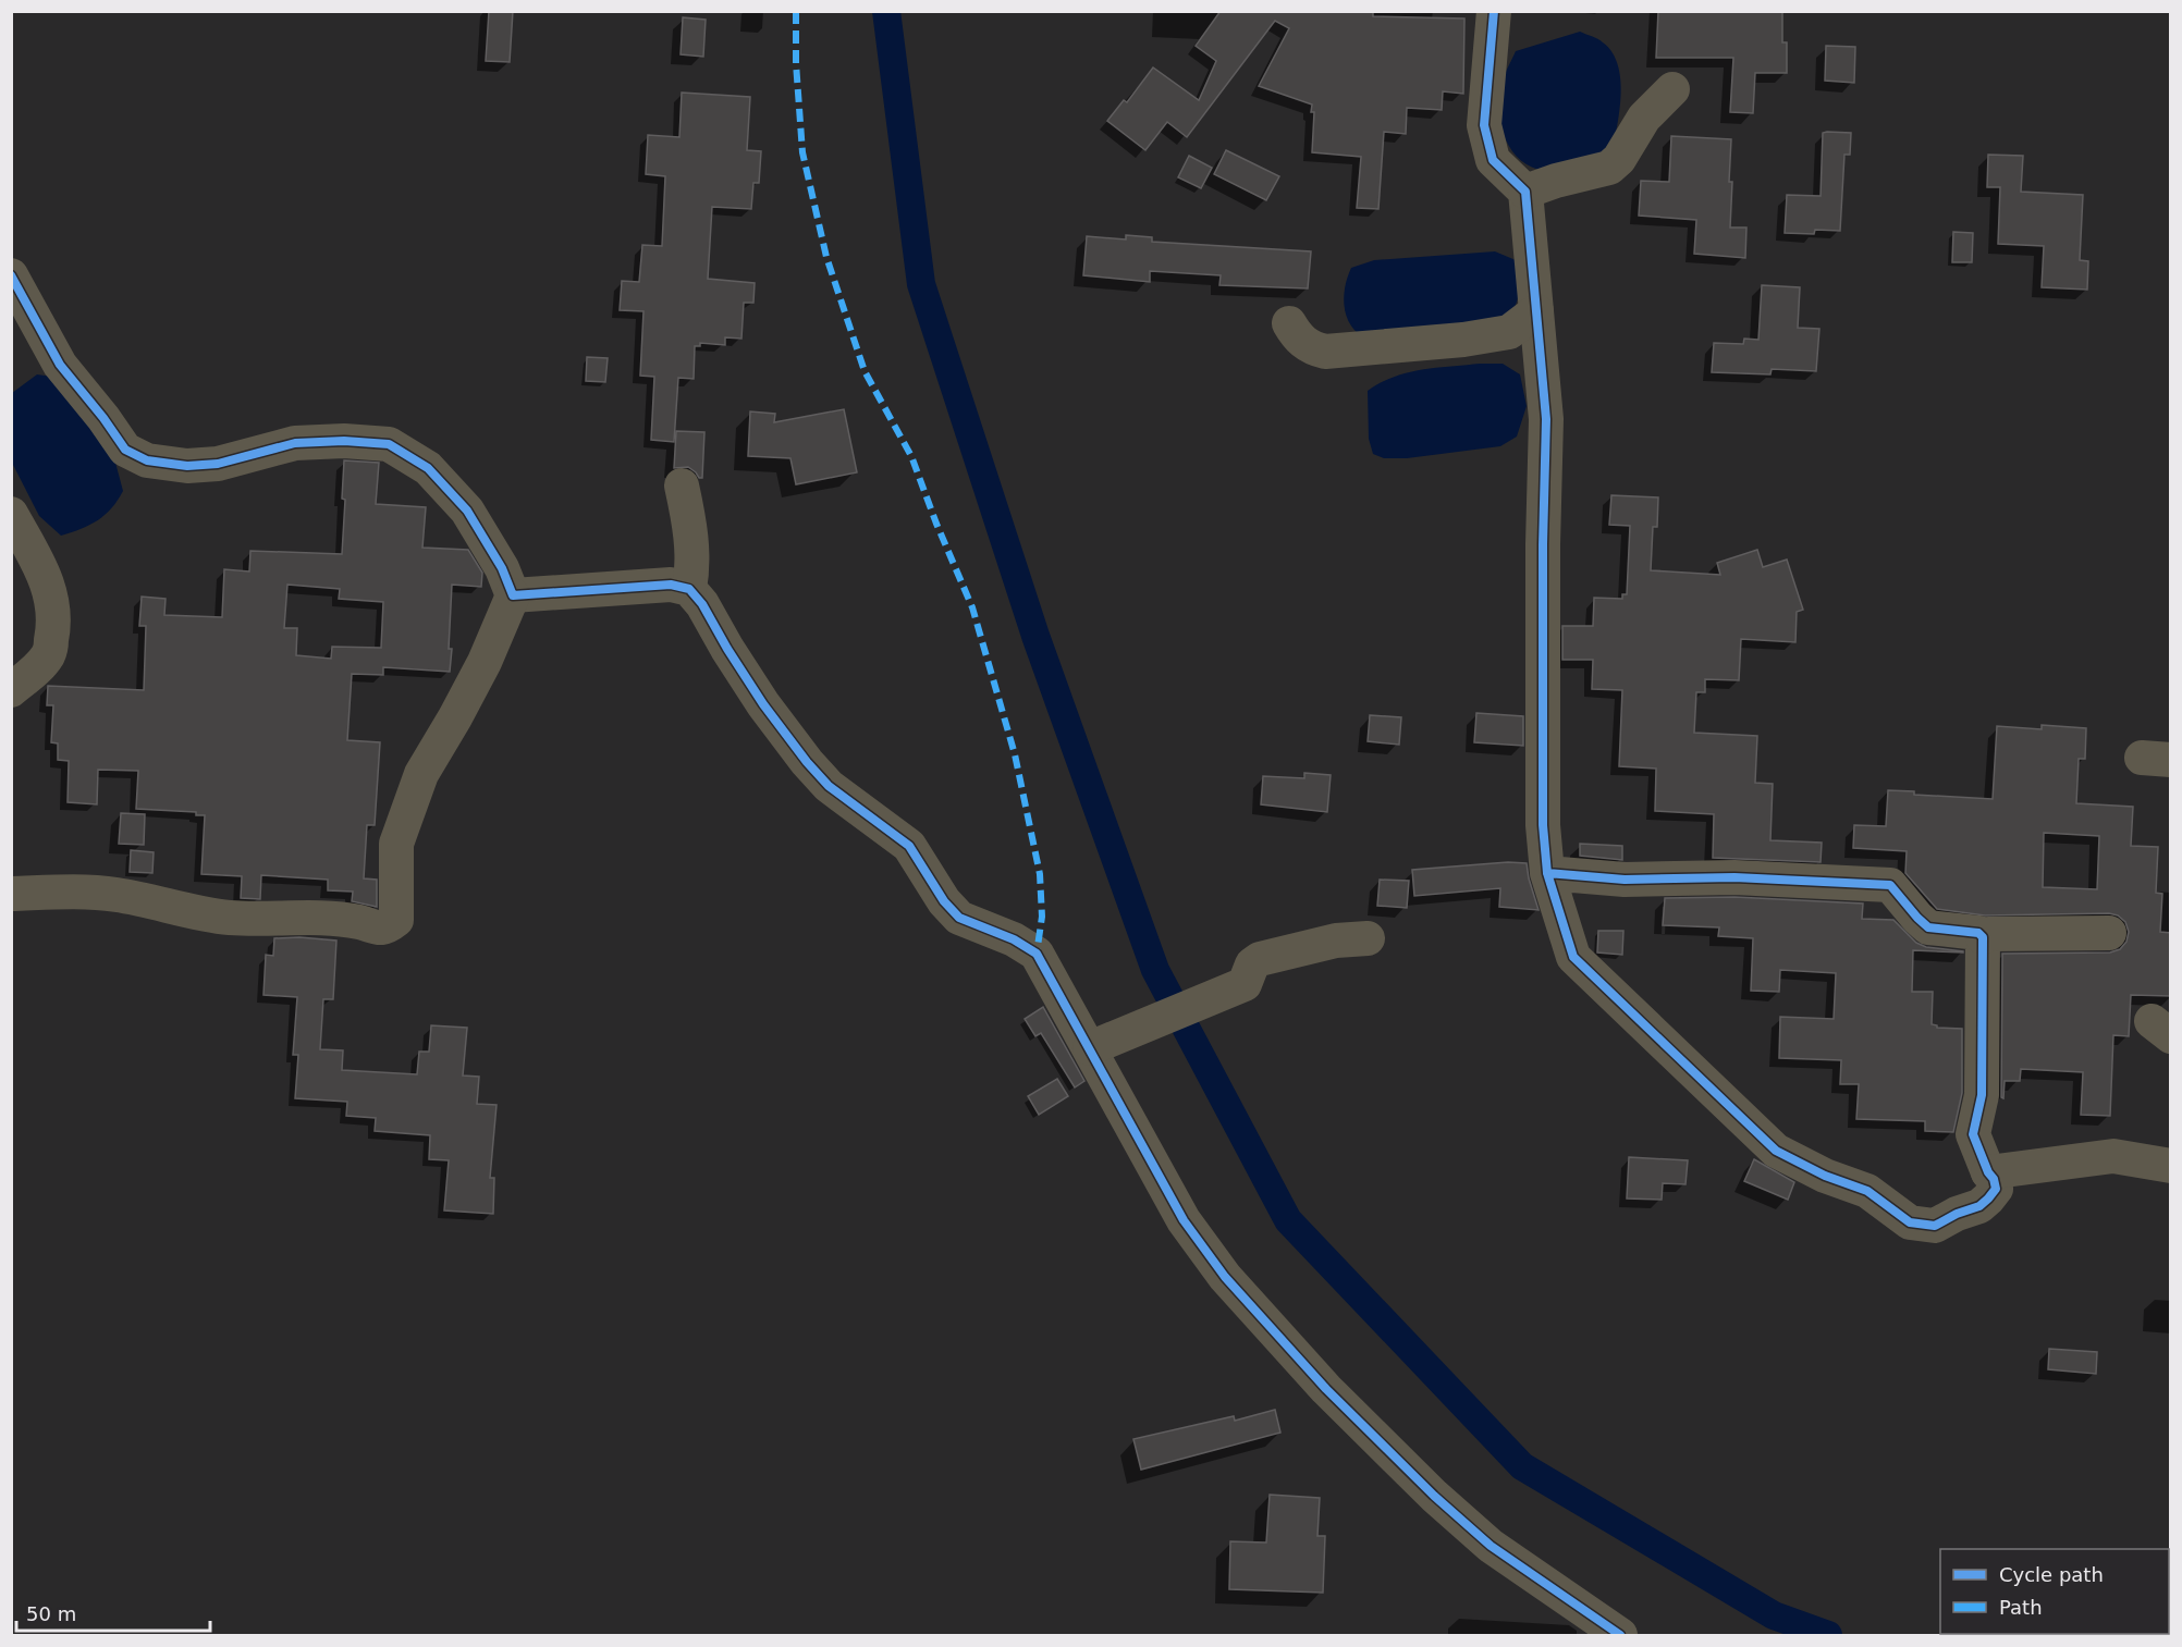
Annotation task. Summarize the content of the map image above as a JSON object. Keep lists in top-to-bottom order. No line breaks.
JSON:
{"legend":["Cycle path","Path"],"scale_bar":"50 m"}
